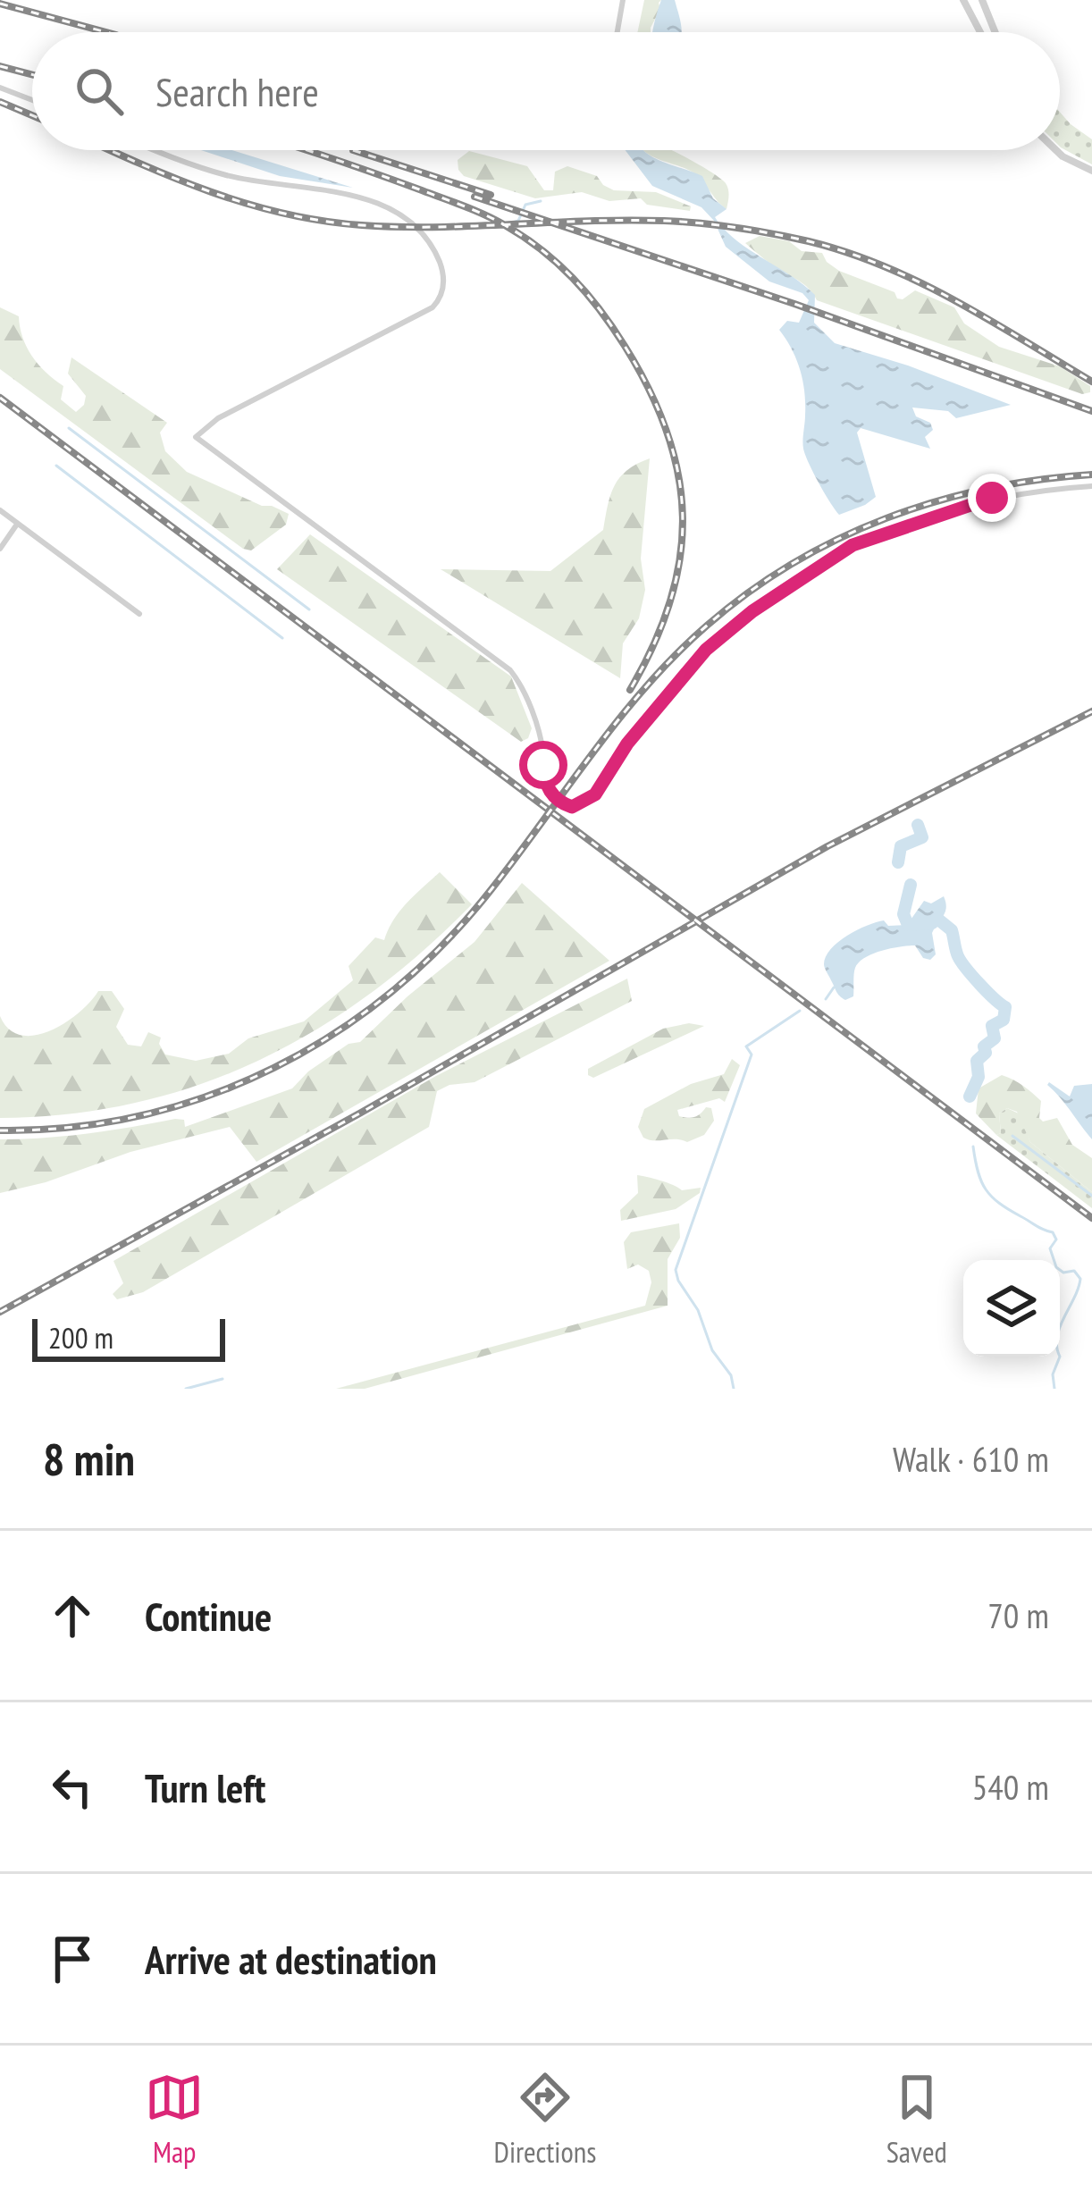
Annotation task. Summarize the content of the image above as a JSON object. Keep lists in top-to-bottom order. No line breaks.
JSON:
{"scale_bar":"200 m","page":{"search":"Search here","scale":"200 m","heading":["8 min","Walk · 610 m"],"list":[["Continue","70 m"],["Turn left","540 m"],"Arrive at destination"],"nav":["Map","Directions","Saved"]}}
